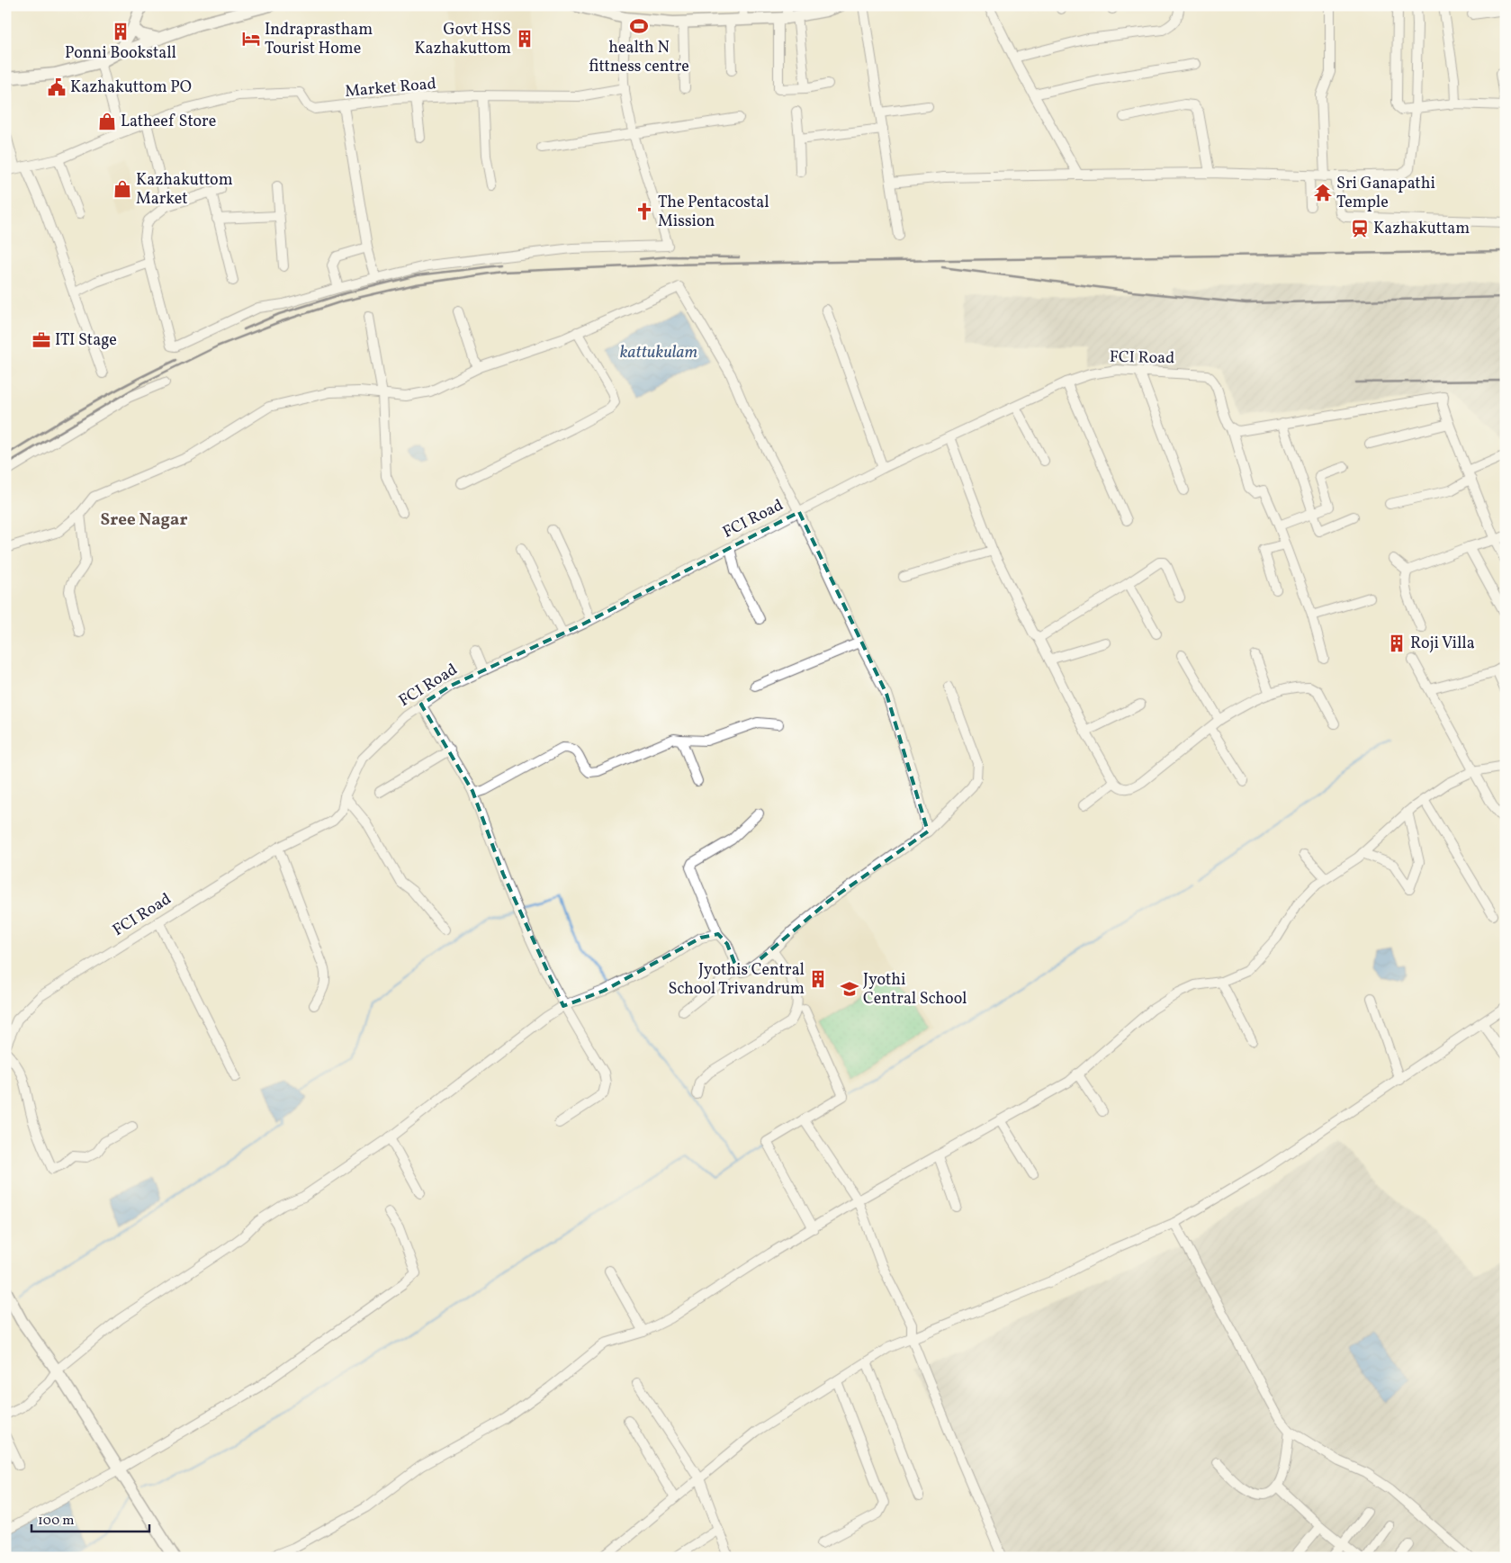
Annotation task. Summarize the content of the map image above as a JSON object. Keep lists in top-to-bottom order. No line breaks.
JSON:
{"streets":{"street":["Market Road","FCI Road"]},"districts":["Sree Nagar"],"water":["kattukulam"],"places":{"sports":["health N fittness centre"],"building":["Ponni Bookstall","Govt HSS Kazhakuttom","Roji Villa","Jyothis Central School Trivandrum"],"hotel":["Indraprastham Tourist Home"],"public building":["Kazhakuttom PO"],"shop":["Latheef Store","Kazhakuttom Market"],"temple":["Sri Ganapathi Temple"],"church":["The Pentacostal Mission"],"station":["Kazhakuttam"],"office":["ITI Stage"],"school or university":["Jyothi Central School"]},"scale_bar":"100 m"}
